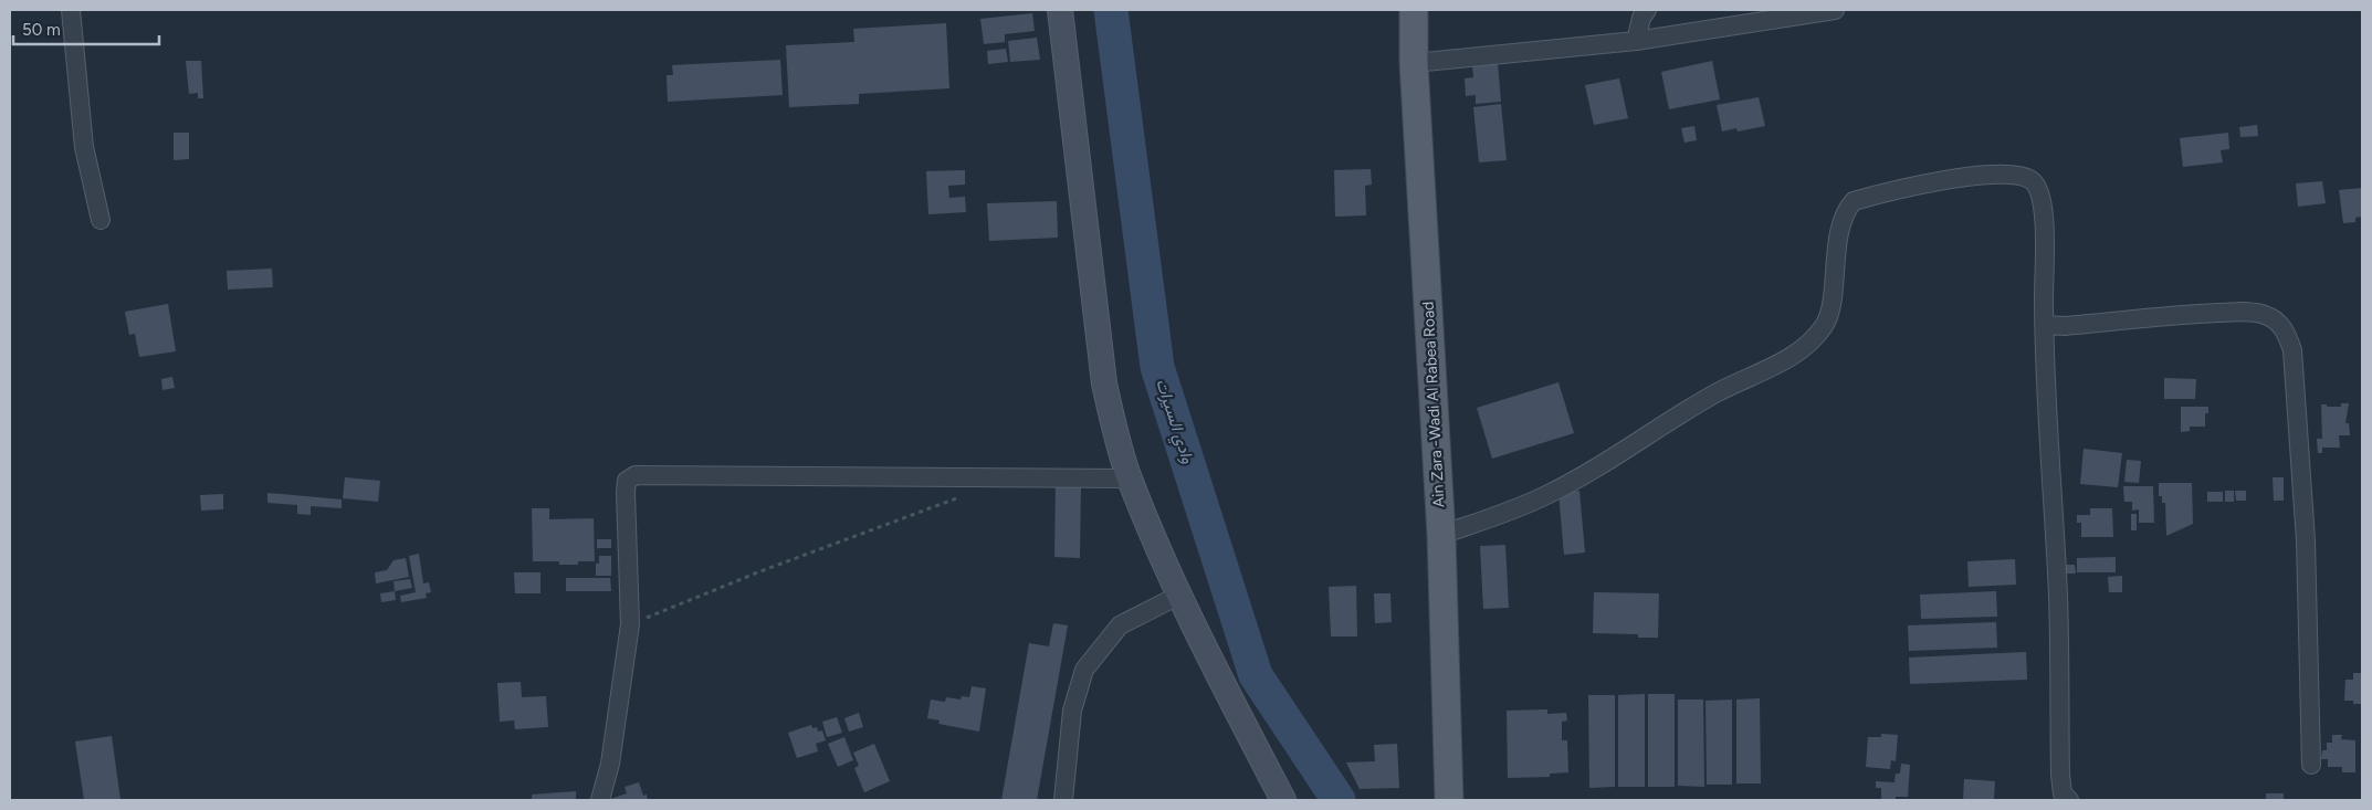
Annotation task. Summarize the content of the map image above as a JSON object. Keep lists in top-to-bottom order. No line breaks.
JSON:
{"streets":{"main road":["Ain Zara -Wadi Al Rabea Road"]},"water":["وادي السيرات"],"scale_bar":"50 m"}
